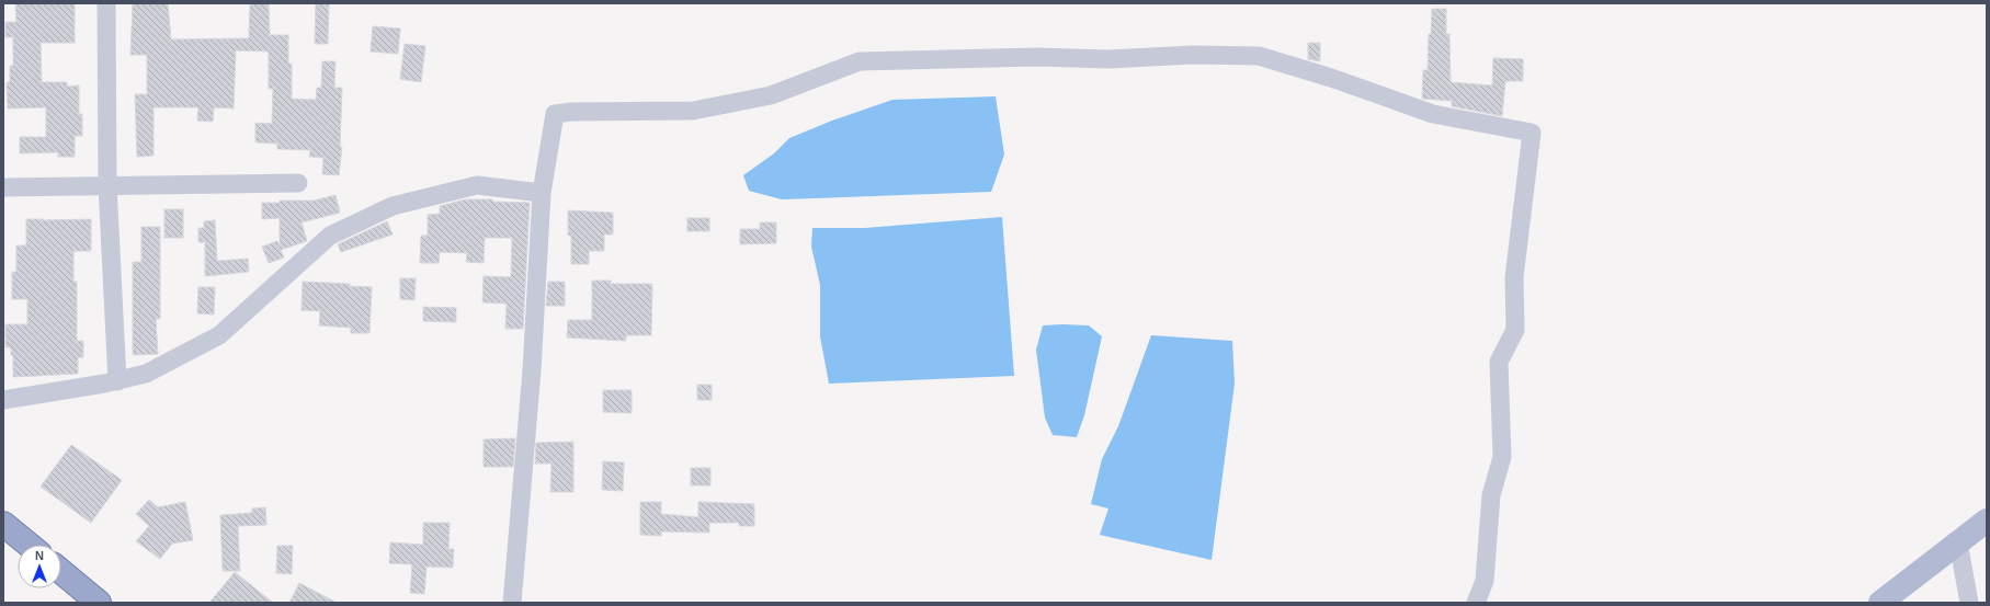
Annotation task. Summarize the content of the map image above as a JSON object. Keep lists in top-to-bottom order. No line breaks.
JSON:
{"north":"top"}
